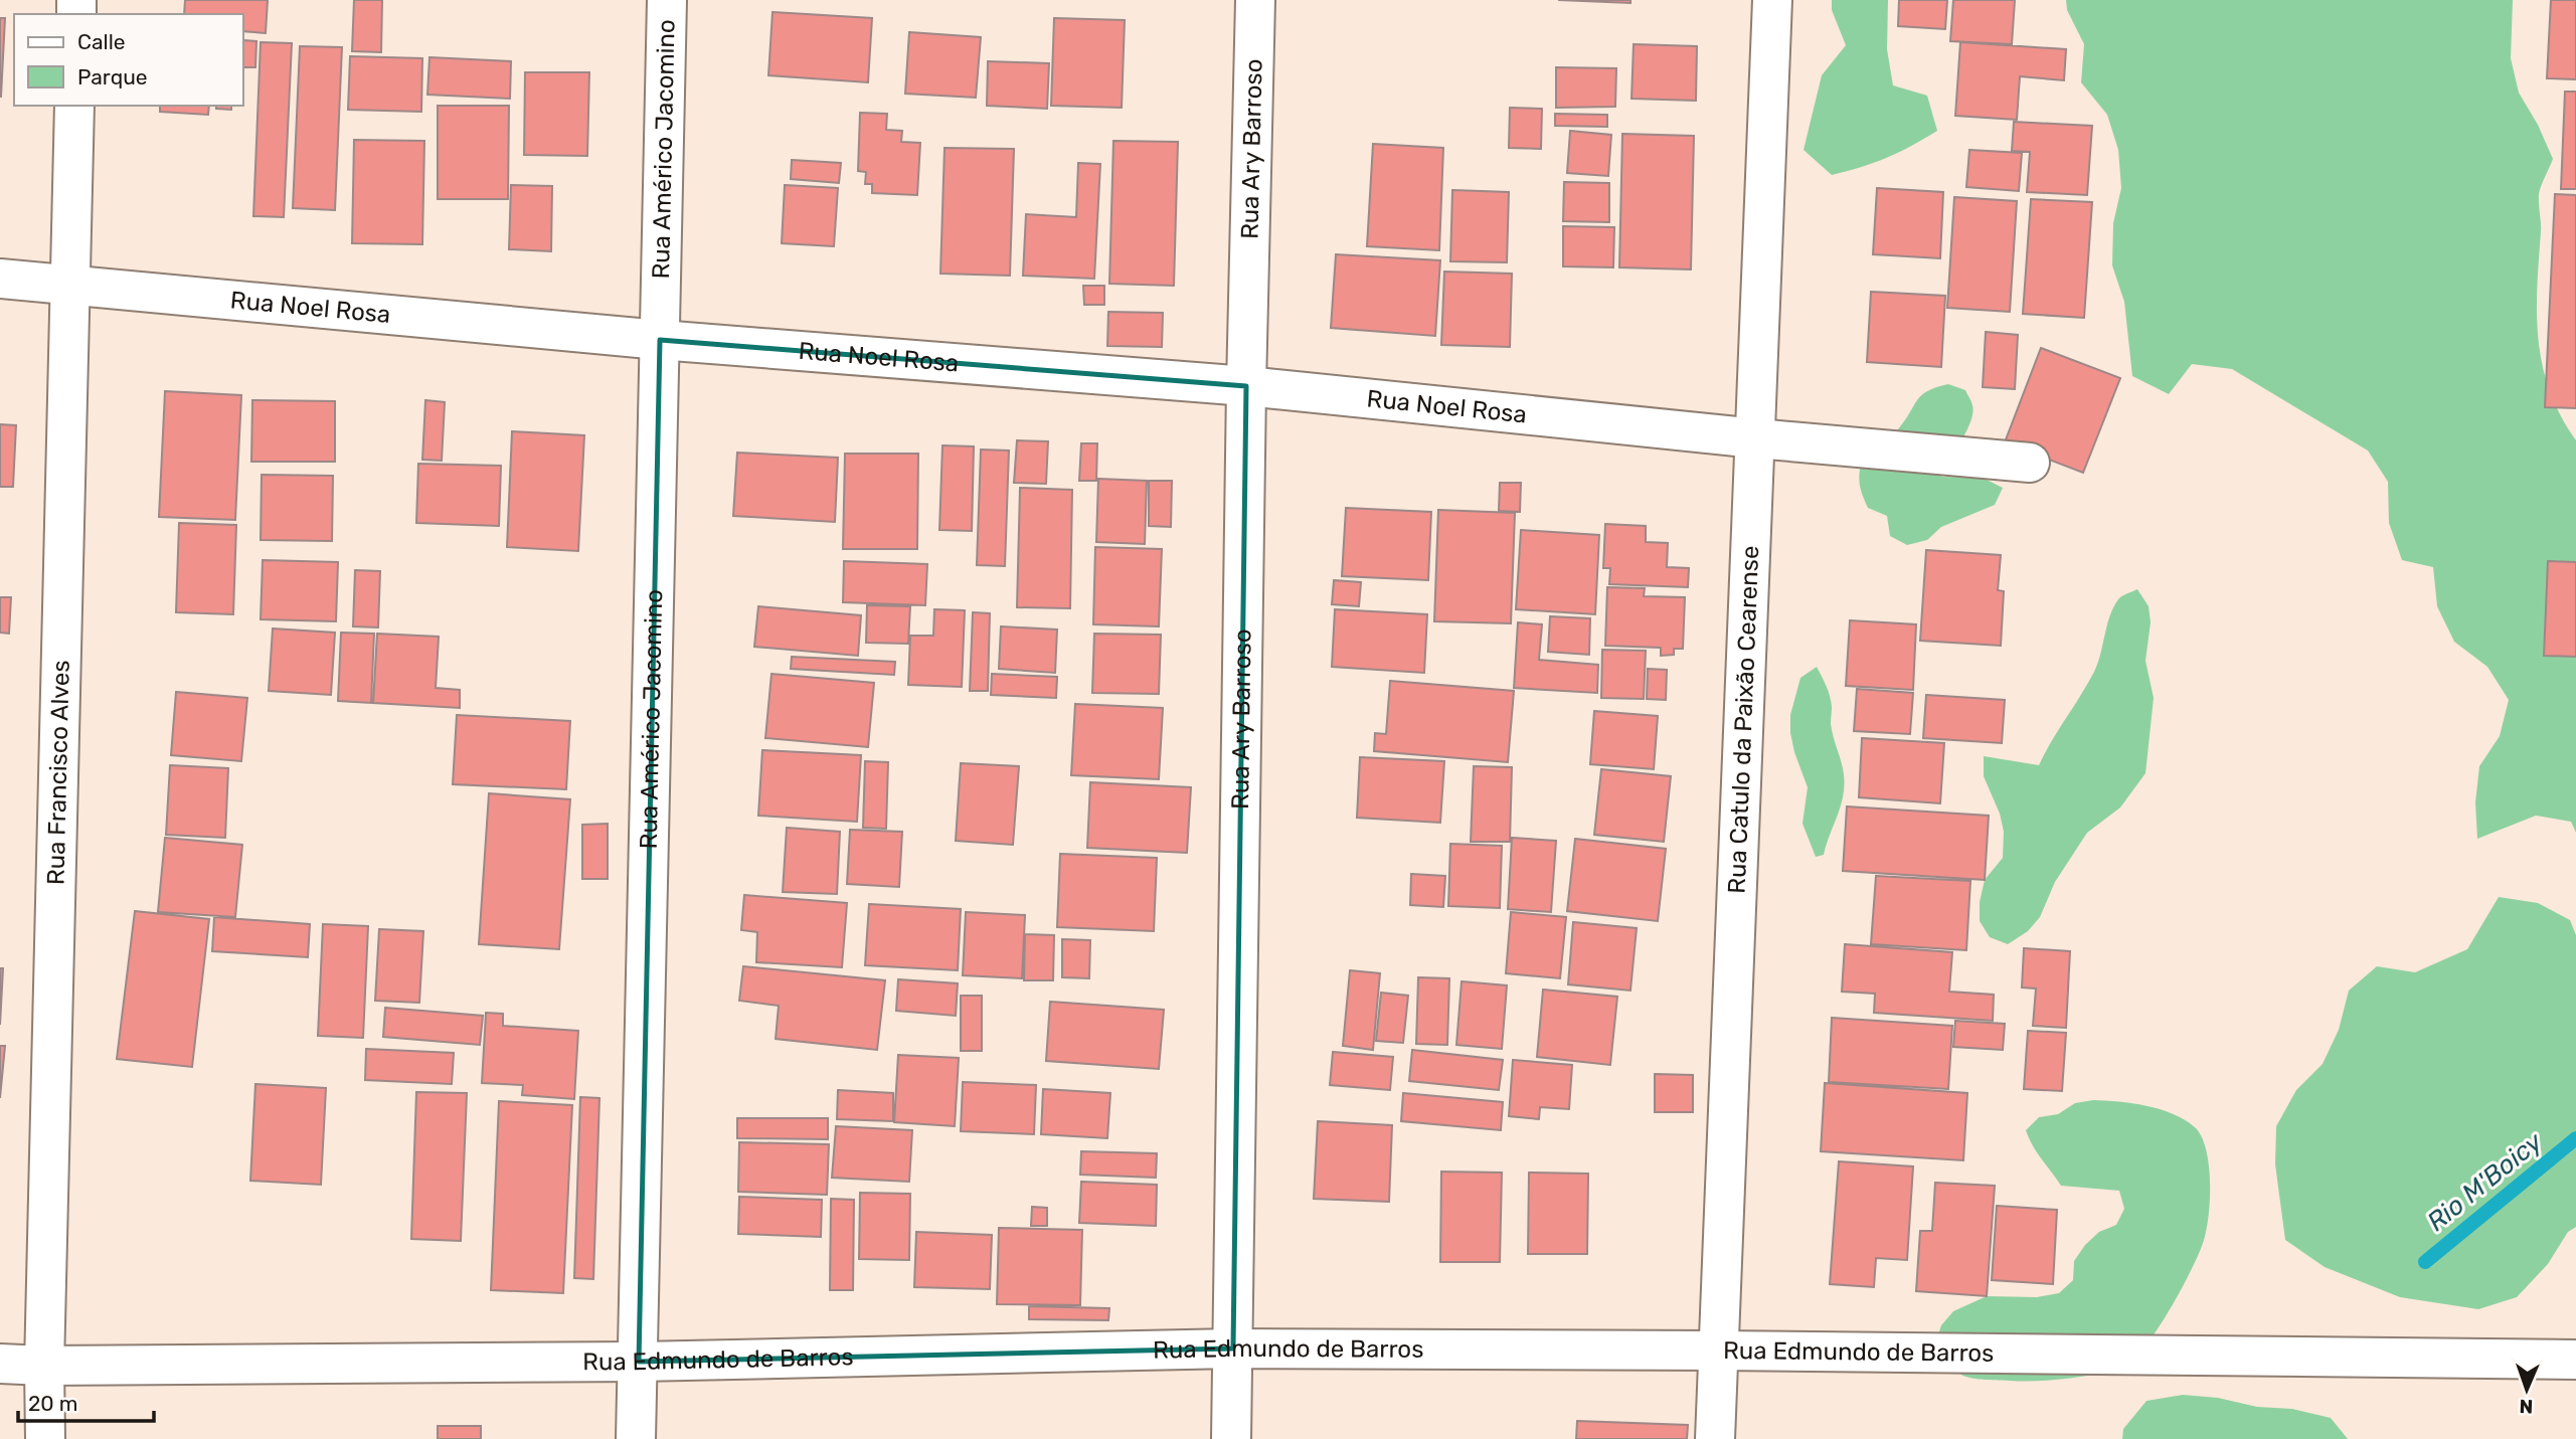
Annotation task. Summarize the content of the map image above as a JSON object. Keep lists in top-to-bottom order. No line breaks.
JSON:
{"streets":{"street":["Rua Américo Jacomino","Rua Ary Barroso","Rua Noel Rosa","Rua Catulo da Paixão Cearense","Rua Francisco Alves","Rua Edmundo de Barros"]},"crossings":[["Rua Américo Jacomino","Rua Noel Rosa"],["Rua Américo Jacomino","Rua Edmundo de Barros"],["Rua Ary Barroso","Rua Noel Rosa"],["Rua Ary Barroso","Rua Edmundo de Barros"],["Rua Noel Rosa","Rua Catulo da Paixão Cearense"],["Rua Noel Rosa","Rua Francisco Alves"],["Rua Catulo da Paixão Cearense","Rua Edmundo de Barros"],["Rua Francisco Alves","Rua Edmundo de Barros"]],"water":["Rio M'Boicy"],"legend":["Calle","Parque"],"scale_bar":"20 m","north":"bottom"}
